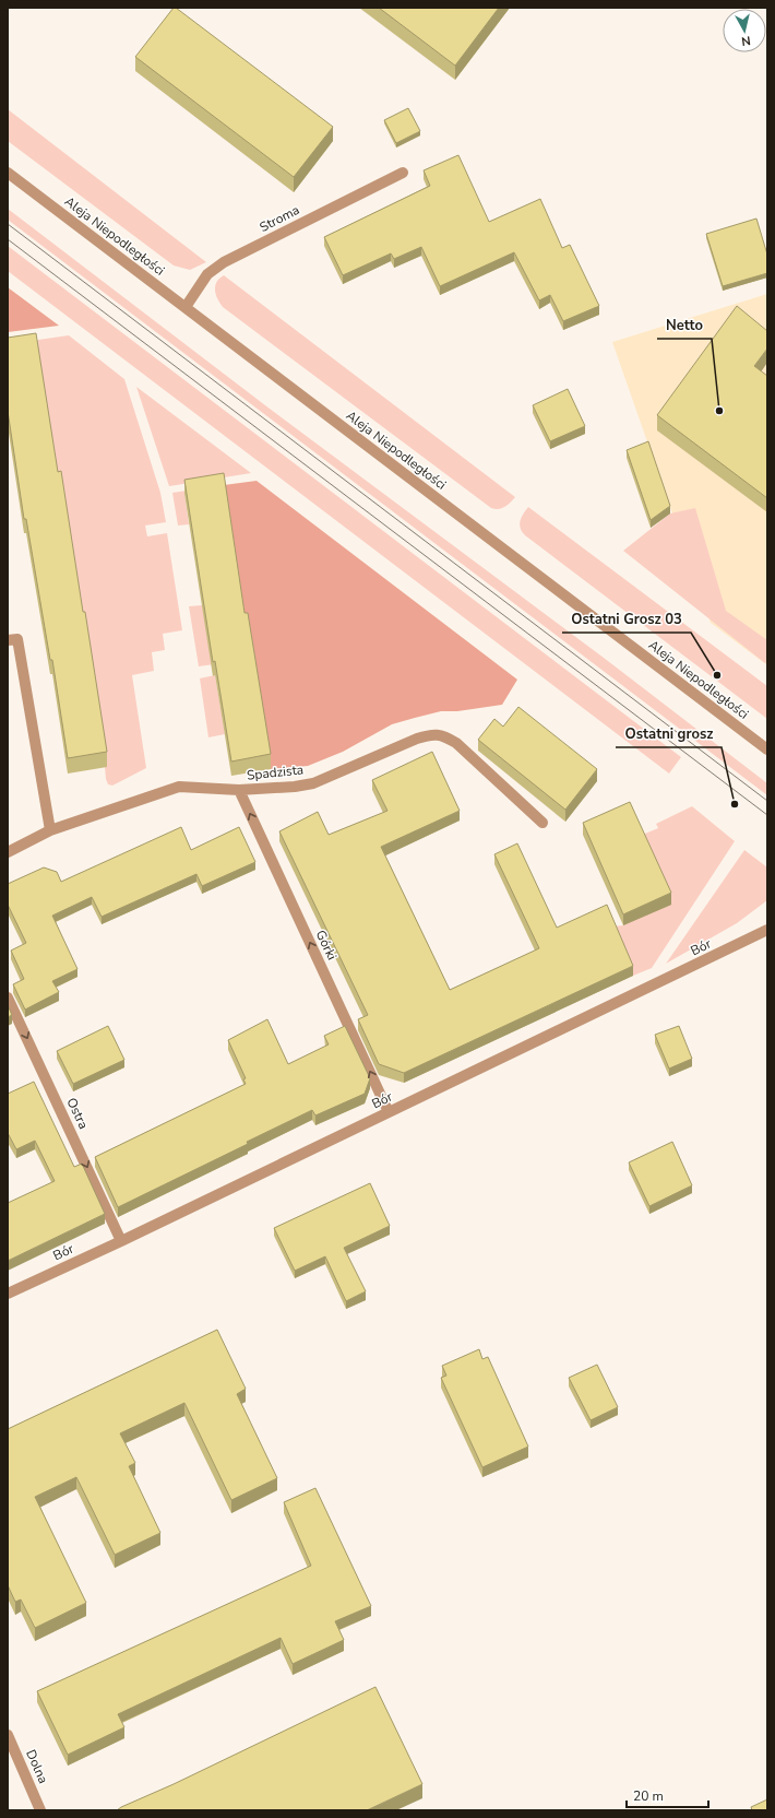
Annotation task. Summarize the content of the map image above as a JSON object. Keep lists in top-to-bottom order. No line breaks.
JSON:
{"streets":{"street":["Stroma","Aleja Niepodległości","Spadzista","Górki","Bór","Ostra","Dolna"]},"crossings":[["Stroma","Aleja Niepodległości"],["Spadzista","Górki"],["Górki","Bór"],["Bór","Ostra"]],"one_way":["Górki","Ostra"],"places":["Netto","Ostatni Grosz 03","Ostatni grosz"],"scale_bar":"20 m","north":"bottom"}
